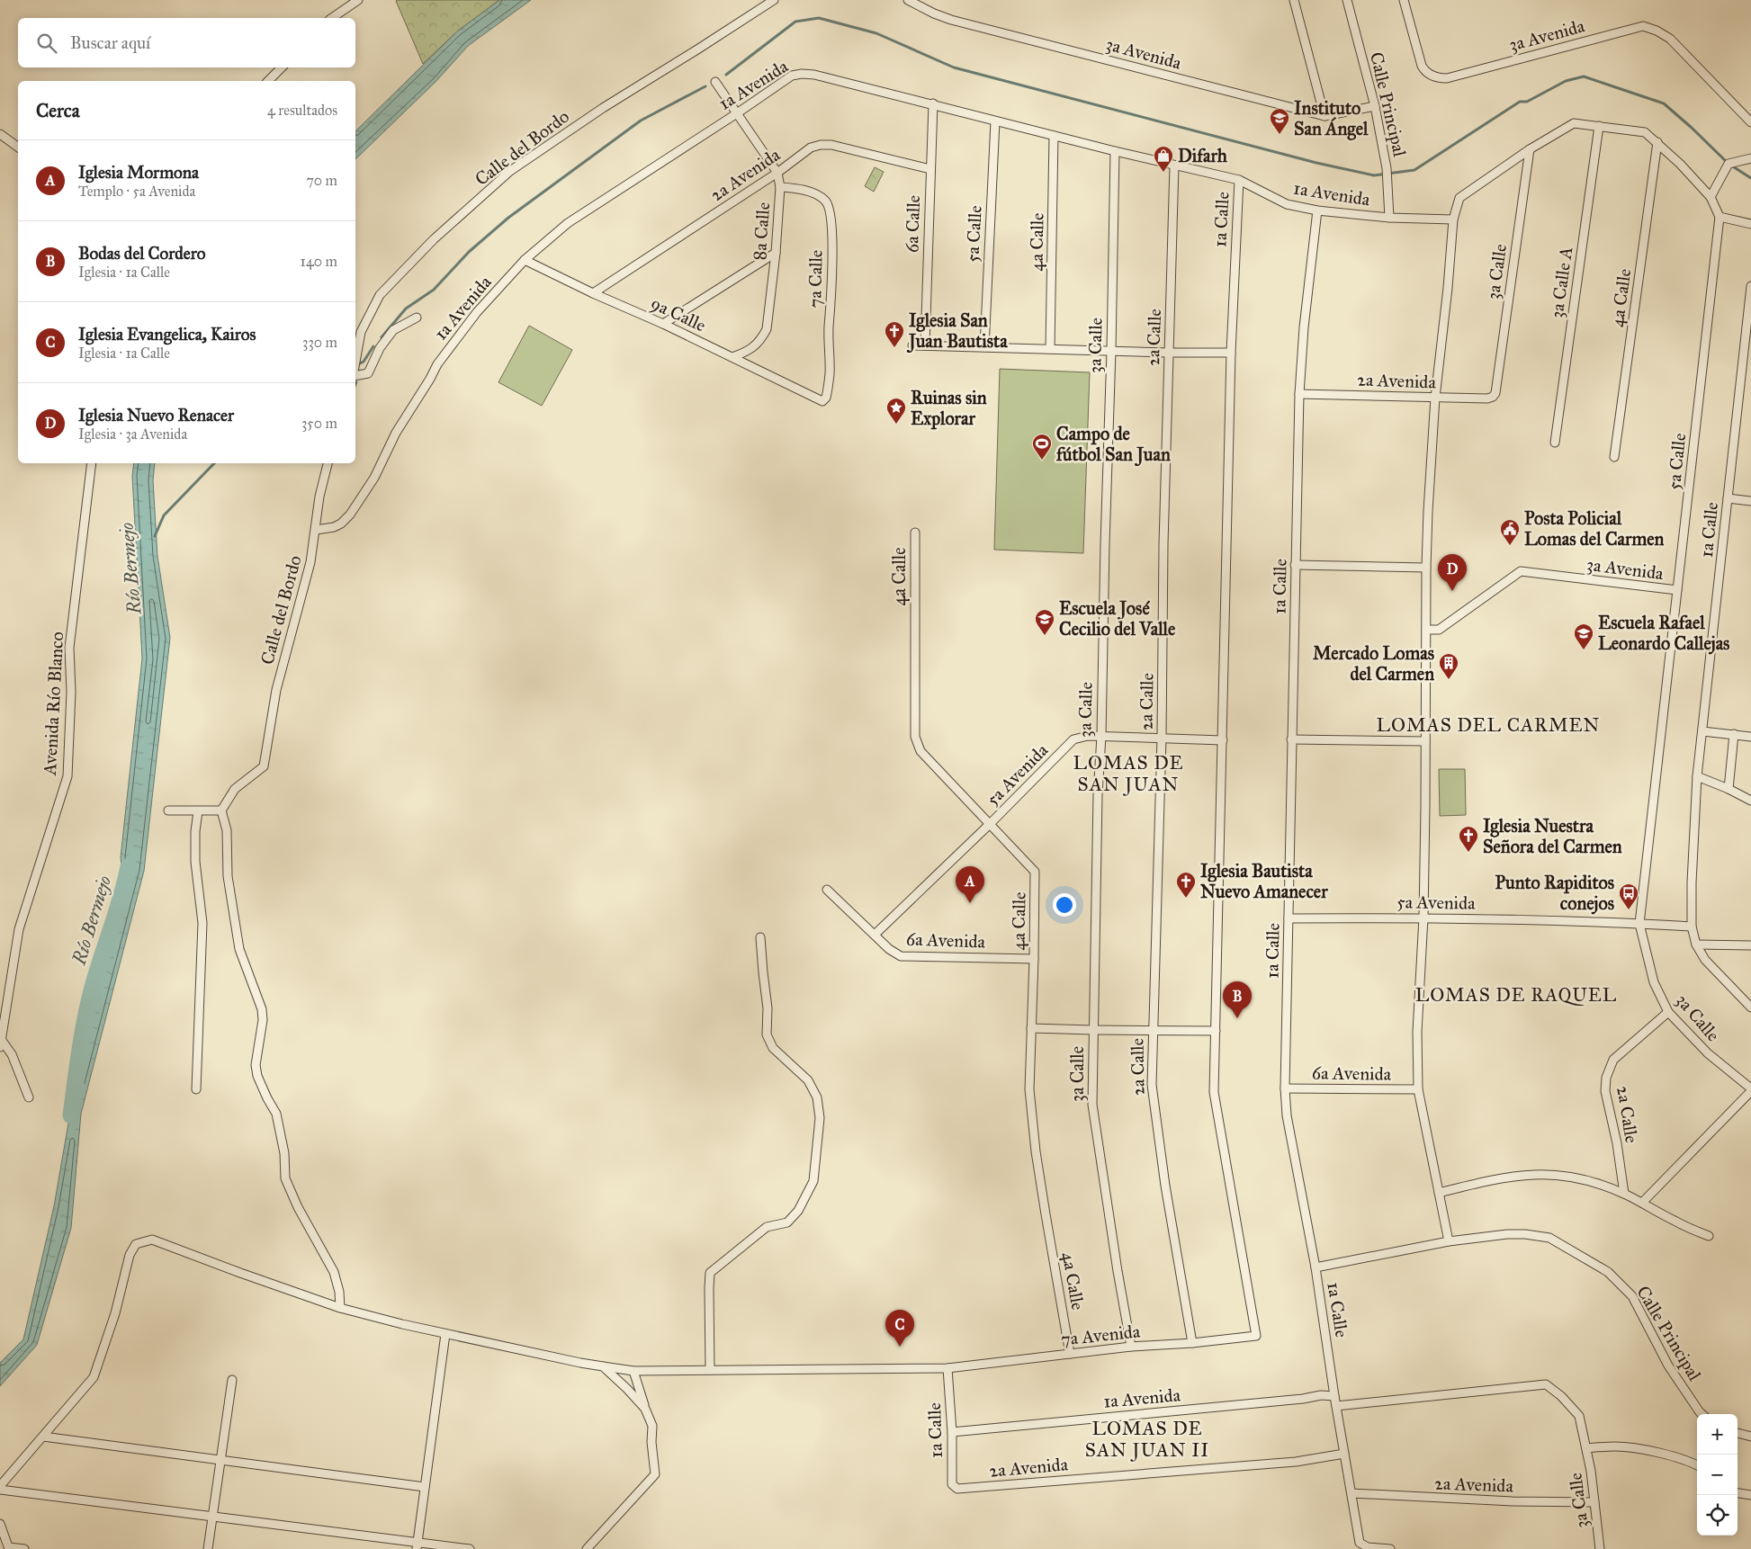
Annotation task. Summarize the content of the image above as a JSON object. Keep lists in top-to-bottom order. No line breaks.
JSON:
{"streets":{"street":["3a Avenida","1a Avenida","Calle Principal","Calle del Bordo","2a Avenida","1a Calle","6a Calle","8a Calle","5a Calle","4a Calle","3a Calle","7a Calle","3a Calle A","9a Calle","2a Calle","Avenida Río Blanco","5a Avenida","6a Avenida","7a Avenida"]},"crossings":[["3a Avenida","Calle Principal"],["3a Avenida","5a Calle"],["1a Avenida","Calle Principal"],["1a Avenida","Calle del Bordo"],["1a Avenida","1a Calle"],["1a Avenida","6a Calle"],["1a Avenida","8a Calle"],["1a Avenida","5a Calle"],["1a Avenida","4a Calle"],["1a Avenida","3a Calle"],["1a Avenida","9a Calle"],["1a Avenida","2a Calle"],["2a Avenida","1a Calle"],["2a Avenida","6a Calle"],["2a Avenida","8a Calle"],["2a Avenida","3a Calle"],["2a Avenida","9a Calle"],["1a Calle","5a Avenida"],["1a Calle","6a Avenida"],["1a Calle","7a Avenida"],["8a Calle","7a Calle"],["8a Calle","9a Calle"],["5a Calle","3a Calle"],["5a Calle","5a Avenida"],["4a Calle","5a Avenida"],["4a Calle","6a Avenida"],["4a Calle","7a Avenida"],["3a Calle","2a Calle"],["3a Calle","5a Avenida"],["3a Calle","7a Avenida"],["7a Calle","9a Calle"],["2a Calle","5a Avenida"],["2a Calle","7a Avenida"],["5a Avenida","6a Avenida"]],"districts":["LOMAS DEL CARMEN","LOMAS DE SAN JUAN","LOMAS DE RAQUEL","LOMAS DE SAN JUAN II"],"water":["Río Bermejo"],"places":{"school or university":["Instituto San Ángel","Escuela José Cecilio del Valle","Escuela Rafael Leonardo Callejas"],"shop":["Difarh"],"church":["Iglesia San Juan Bautista","Iglesia Nuestra Señora del Carmen","Iglesia Bautista Nuevo Amanecer"],"place":["Ruinas sin Explorar"],"sports":["Campo de fútbol San Juan"],"public building":["Posta Policial Lomas del Carmen"],"building":["Mercado Lomas del Carmen"],"bus stop":["Punto Rapiditos conejos"]},"page":{"search":"Buscar aquí","heading":["Cerca","4 resultados"],"list":[{"mark":"A","name":"Iglesia Mormona","note":"Templo · 5a Avenida","value":"70 m"},{"mark":"B","name":"Bodas del Cordero","note":"Iglesia · 1a Calle","value":"140 m"},{"mark":"C","name":"Iglesia Evangelica, Kairos","note":"Iglesia · 1a Calle","value":"330 m"},{"mark":"D","name":"Iglesia Nuevo Renacer","note":"Iglesia · 3a Avenida","value":"350 m"}],"pins":["D","A","B","C"],"map_buttons":["+","−"]}}
